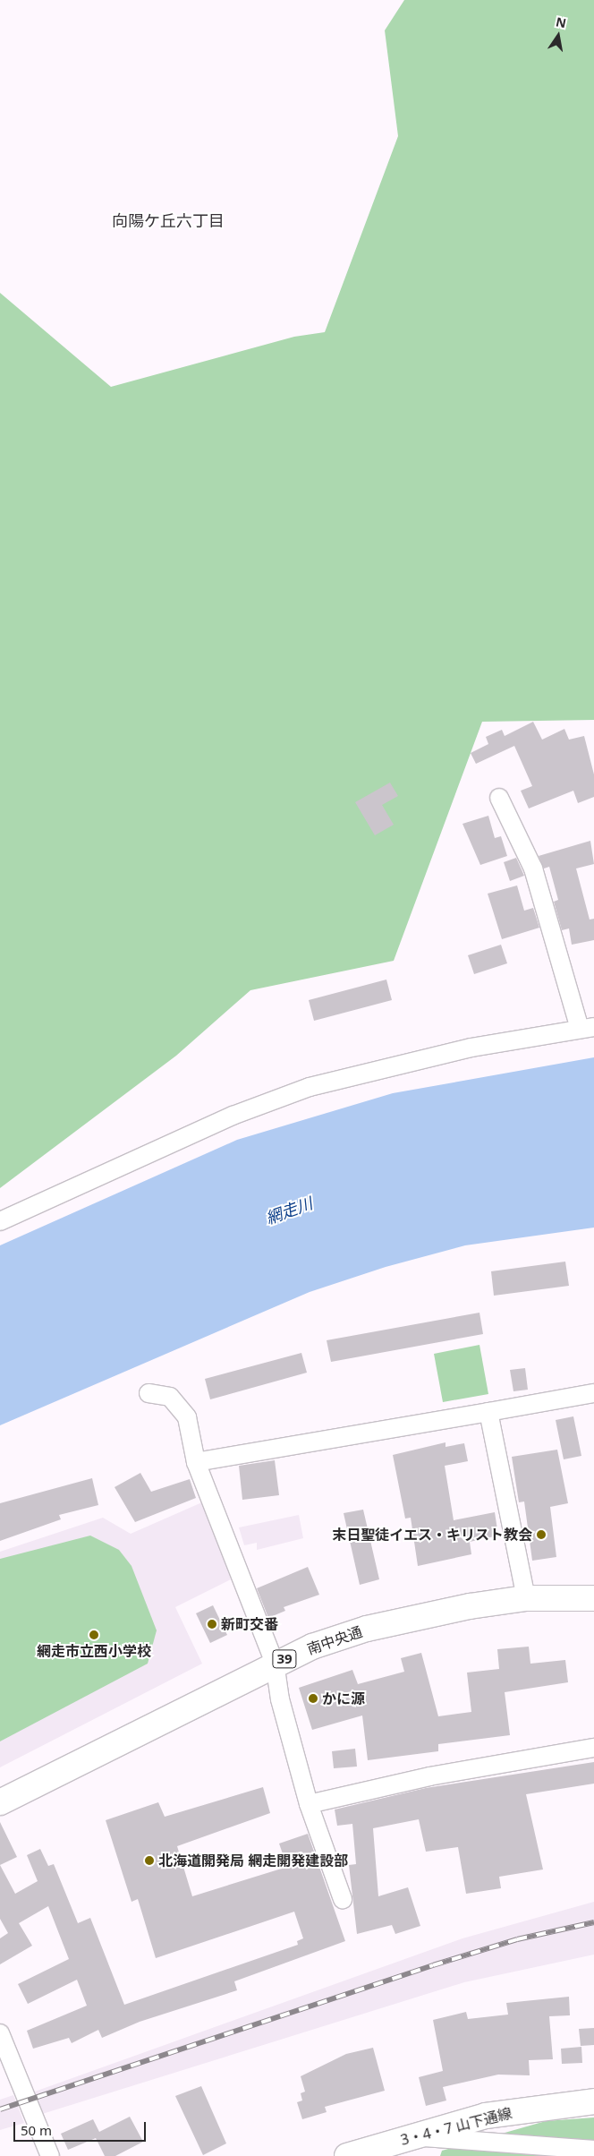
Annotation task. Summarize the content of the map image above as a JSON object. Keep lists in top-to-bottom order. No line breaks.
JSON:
{"streets":{"main road":["南中央通","39","3・4・7 山下通線"]},"districts":["向陽ケ丘六丁目"],"water":["網走川"],"places":["末日聖徒イエス・キリスト教会","新町交番","網走市立西小学校","かに源","北海道開発局 網走開発建設部"],"scale_bar":"50 m","north":"top"}
